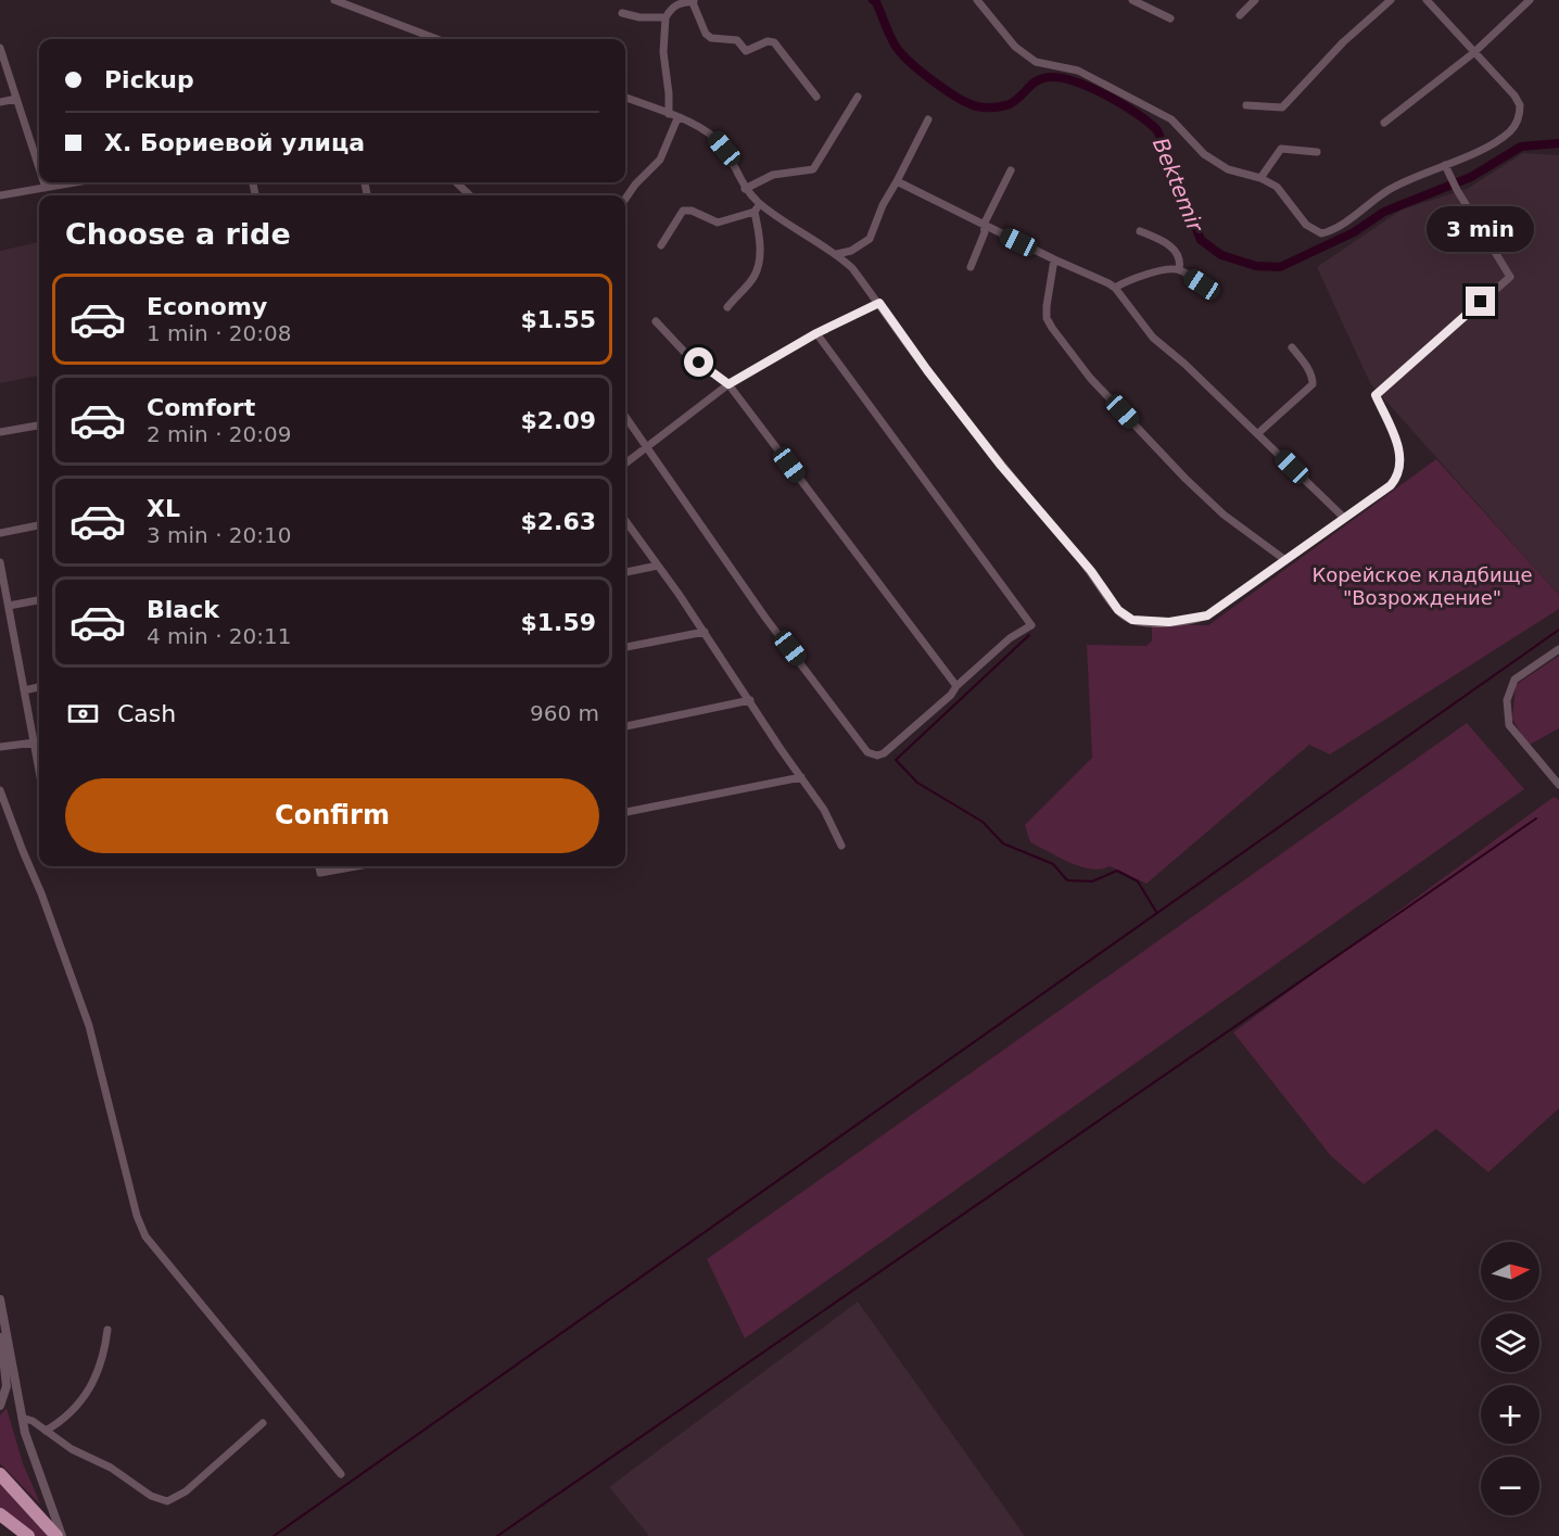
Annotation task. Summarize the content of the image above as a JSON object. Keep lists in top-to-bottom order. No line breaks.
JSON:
{"water":["Bektemir"],"parks":["Корейское кладбище \"Возрождение\""],"north":"right","page":{"banner":["Pickup","Х. Бориевой улица"],"heading":"Choose a ride","bubble":"3 min","list":[{"name":"Economy","note":"1 min · 20:08","value":"$1.55"},{"name":"Comfort","note":"2 min · 20:09","value":"$2.09"},{"name":"XL","note":"3 min · 20:10","value":"$2.63"},{"name":"Black","note":"4 min · 20:11","value":"$1.59"}],"pay":["Cash","960 m"],"buttons":"Confirm","map_buttons":["+","−"]}}
